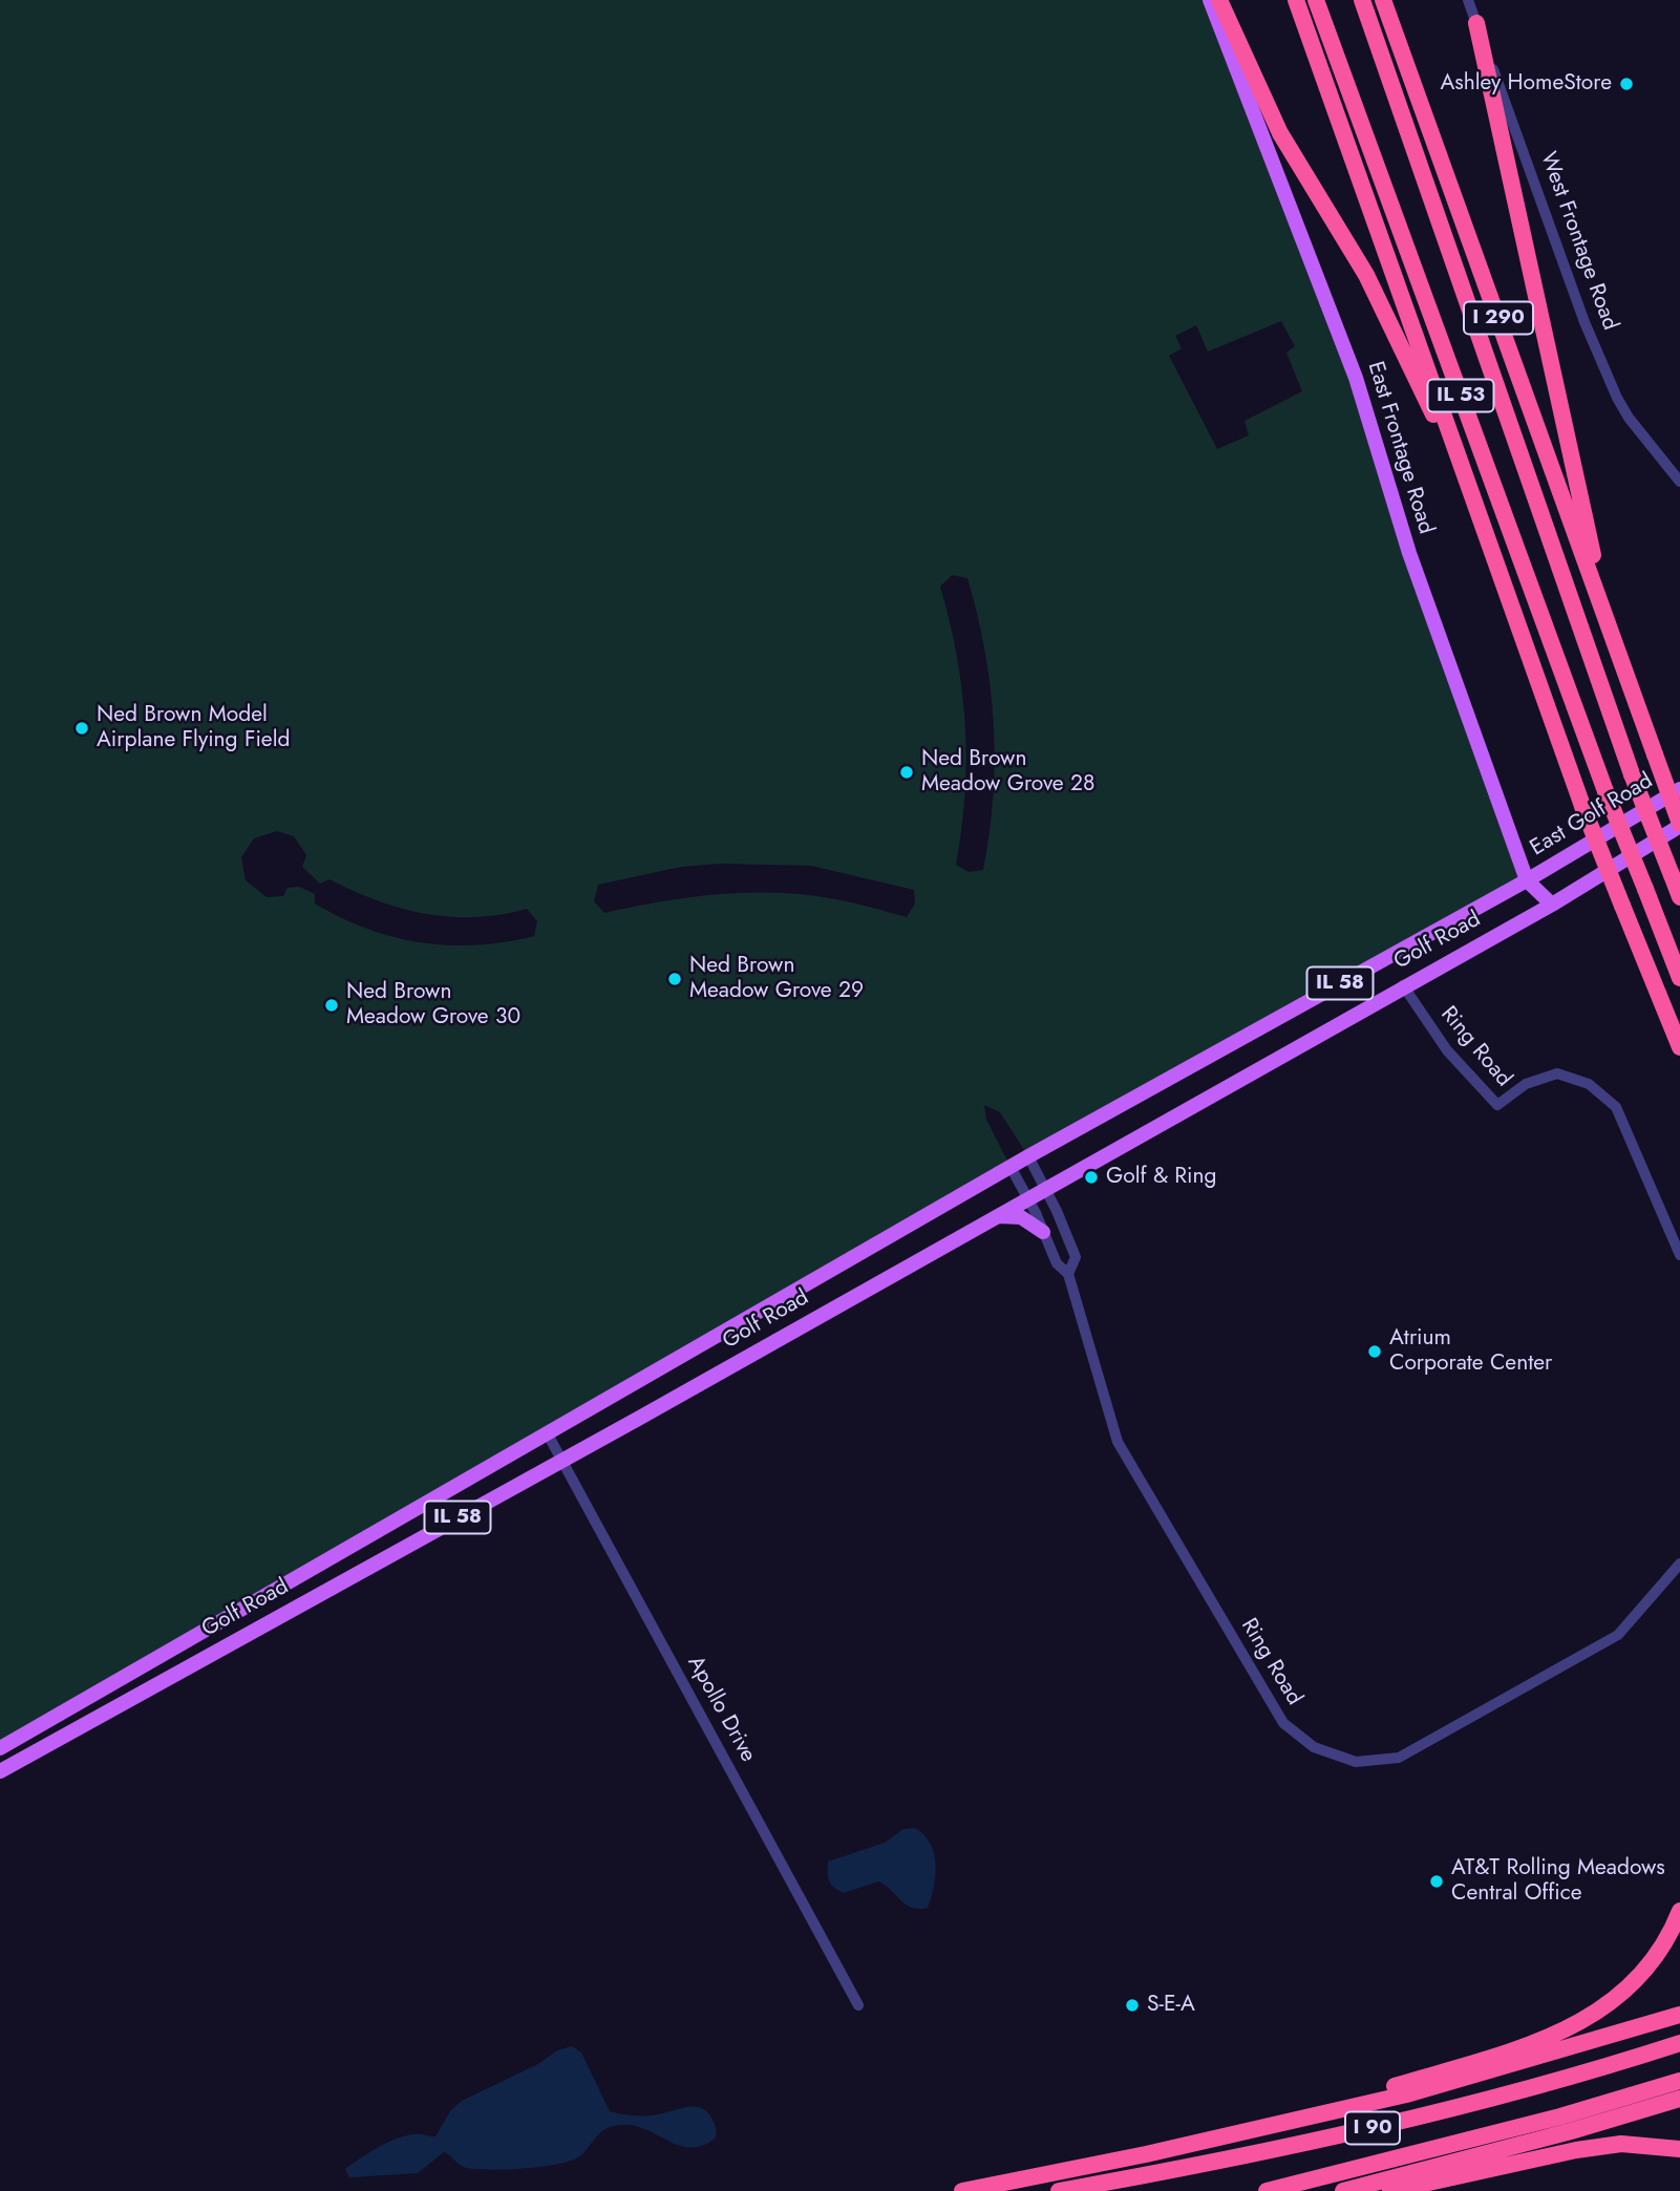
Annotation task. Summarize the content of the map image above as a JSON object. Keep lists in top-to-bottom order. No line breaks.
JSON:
{"streets":{"highway":["I 290","IL 53","I 90"],"main road":["East Frontage Road","East Golf Road","Golf Road","IL 58"],"street":["West Frontage Road","Ring Road","Apollo Drive"]},"crossings":[["I 290","IL 58"],["East Frontage Road","East Golf Road"],["East Frontage Road","Golf Road"],["East Frontage Road","IL 58"],["East Golf Road","Golf Road"],["Golf Road","IL 58"],["Golf Road","Ring Road"],["Golf Road","Apollo Drive"]],"places":["Ashley HomeStore","Ned Brown Model Airplane Flying Field","Ned Brown Meadow Grove 28","Ned Brown Meadow Grove 29","Ned Brown Meadow Grove 30","Golf & Ring","Atrium Corporate Center","AT&T Rolling Meadows Central Office","S-E-A"]}
